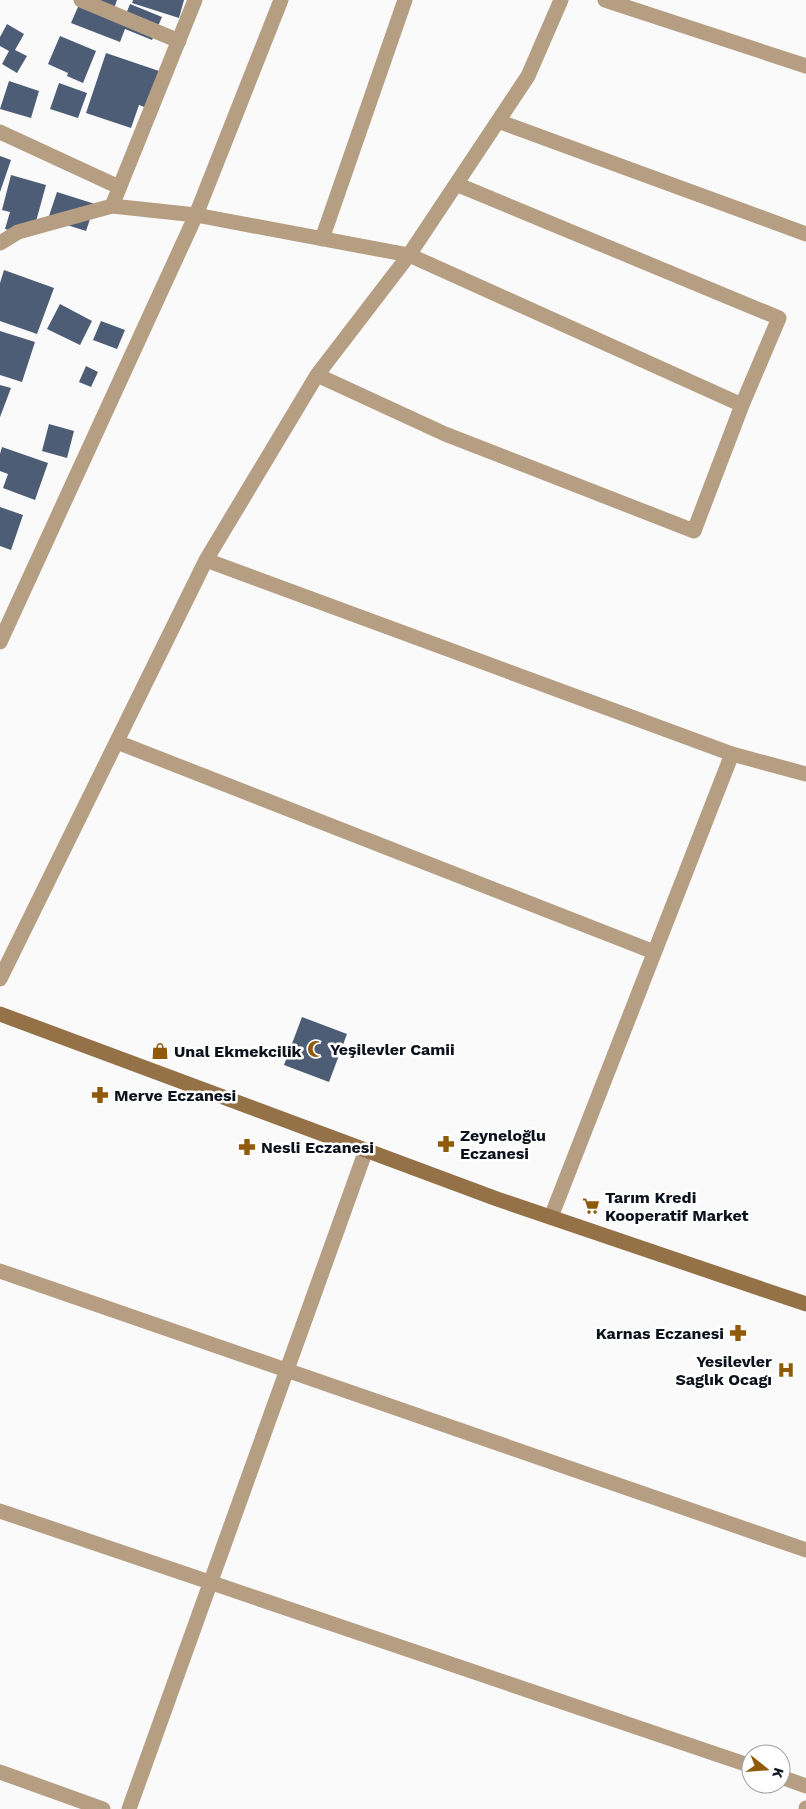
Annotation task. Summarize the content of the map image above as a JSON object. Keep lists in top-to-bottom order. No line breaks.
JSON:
{"places":{"mosque":["Yeşilevler Camii"],"shop":["Unal Ekmekcilik"],"pharmacy":["Merve Eczanesi","Zeyneloğlu Eczanesi","Nesli Eczanesi","Karnas Eczanesi"],"supermarket":["Tarım Kredi Kooperatif Market"],"hospital":["Yesilevler Saglık Ocagı"]},"north":"right"}
